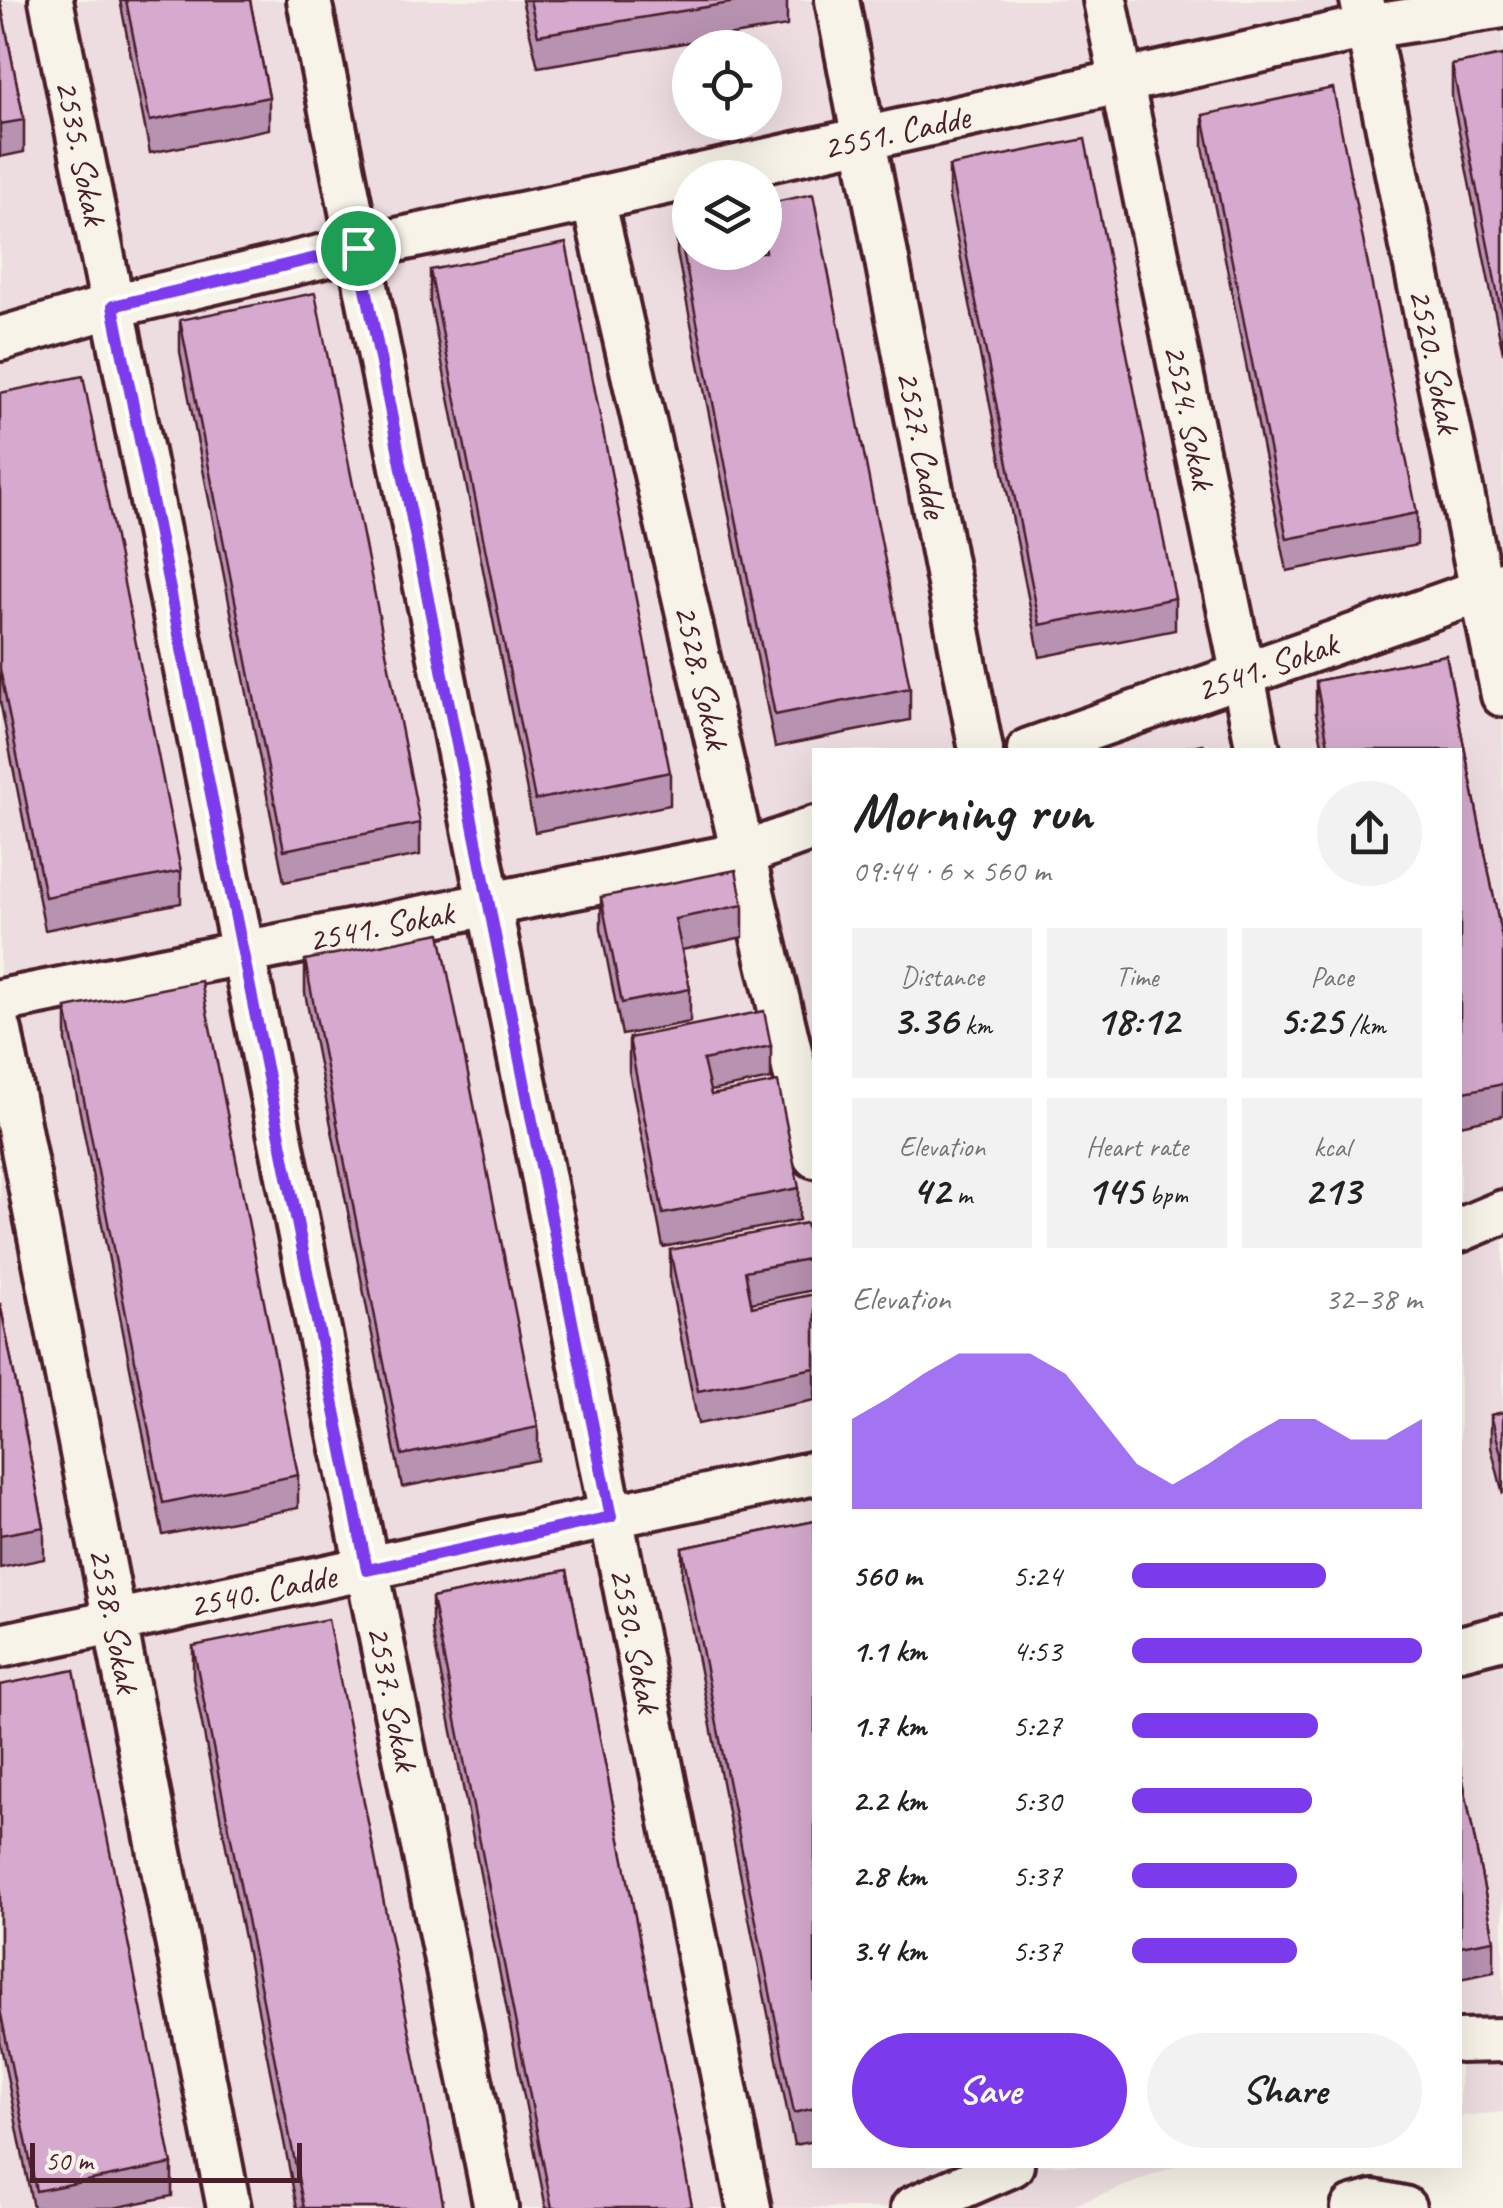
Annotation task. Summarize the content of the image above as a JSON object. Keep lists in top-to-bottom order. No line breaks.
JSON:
{"streets":{"street":["2551. Cadde","2535. Sokak","2520. Sokak","2524. Sokak","2527. Cadde","2541. Sokak","2528. Sokak","2540. Cadde","2538. Sokak","2530. Sokak","2537. Sokak"]},"crossings":[["2551. Cadde","2535. Sokak"],["2551. Cadde","2520. Sokak"],["2551. Cadde","2524. Sokak"],["2551. Cadde","2527. Cadde"],["2551. Cadde","2528. Sokak"],["2551. Cadde","2530. Sokak"],["2551. Cadde","2537. Sokak"],["2535. Sokak","2537. Sokak"],["2520. Sokak","2541. Sokak"],["2524. Sokak","2541. Sokak"],["2541. Sokak","2528. Sokak"],["2541. Sokak","2530. Sokak"],["2541. Sokak","2537. Sokak"],["2540. Cadde","2538. Sokak"],["2540. Cadde","2530. Sokak"],["2540. Cadde","2537. Sokak"]],"scale_bar":"50 m","page":{"heading":["Morning run","09:44 · 6 × 560 m"],"stats":[["Distance","3.36 km"],["Time","18:12"],["Pace","5:25 /km"],["Elevation","42 m"],["Heart rate","145 bpm"],["kcal","213"]],"chart":["Elevation","32–38 m"],"list":[{"name":"560 m","note":"5:24"},{"name":"1.1 km","note":"4:53"},{"name":"1.7 km","note":"5:27"},{"name":"2.2 km","note":"5:30"},{"name":"2.8 km","note":"5:37"},{"name":"3.4 km","note":"5:37"}],"buttons":["Save","Share"],"scale":"50 m"}}
